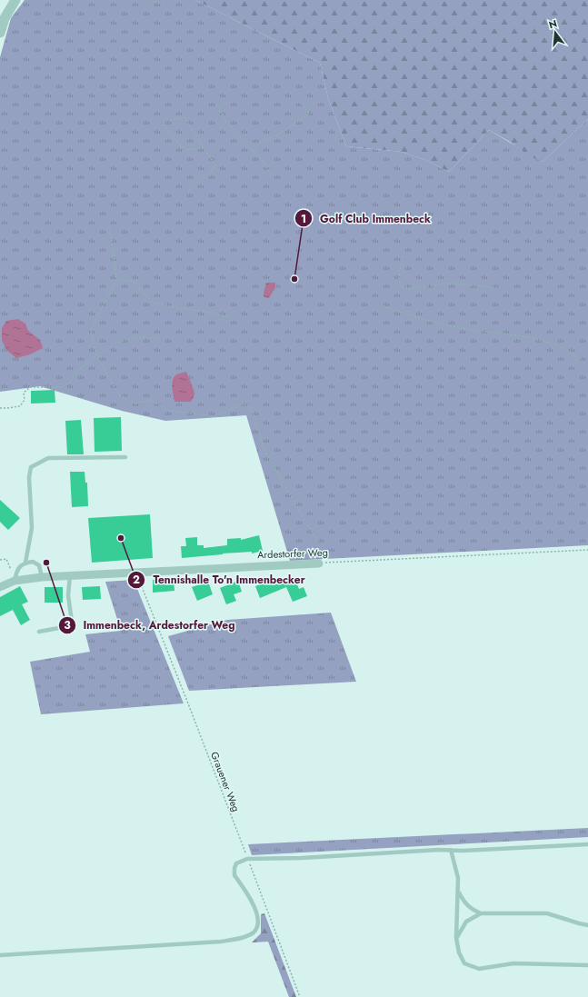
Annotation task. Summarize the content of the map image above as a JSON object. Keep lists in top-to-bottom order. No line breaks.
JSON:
{"streets":{"street":["Ardestorfer Weg"],"path":["Grauener Weg"]},"crossings":[["Ardestorfer Weg","Grauener Weg"]],"places":["Golf Club Immenbeck","Tennishalle To'n Immenbecker","Immenbeck, Ardestorfer Weg"],"north":"top"}
